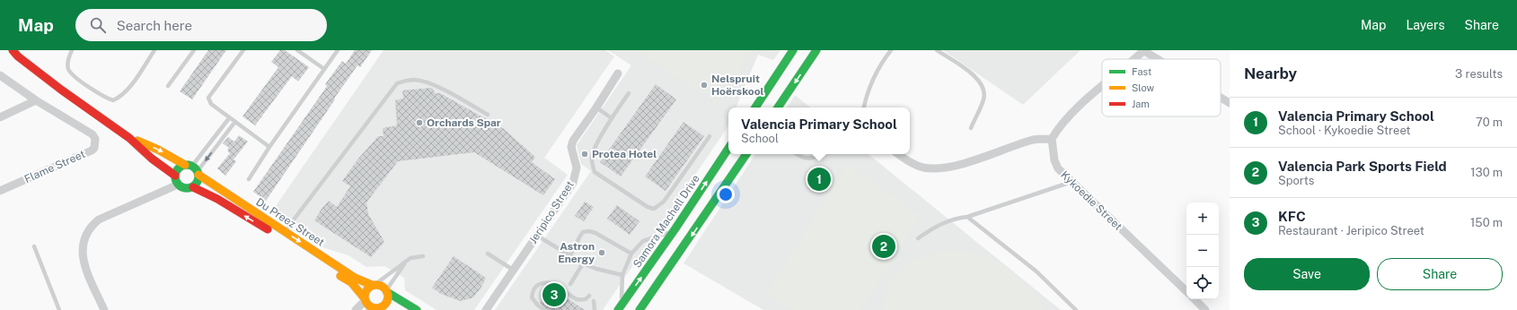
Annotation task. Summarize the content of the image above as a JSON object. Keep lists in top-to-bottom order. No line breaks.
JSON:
{"streets":{"street":["Flame Street","Kykoedie Street","Jeripico Street","Samora Machell Drive","Du Preez Street"]},"places":["Nelspruit Hoërskool","Orchards Spar","Protea Hotel","Astron Energy"],"legend":["Fast","Slow","Jam"],"page":{"header":"Map","search":"Search here","nav":["Map","Layers","Share"],"heading":["Nearby","3 results"],"list":[{"mark":"1","name":"Valencia Primary School","note":"School · Kykoedie Street","value":"70 m"},{"mark":"2","name":"Valencia Park Sports Field","note":"Sports","value":"130 m"},{"mark":"3","name":"KFC","note":"Restaurant · Jeripico Street","value":"150 m"}],"popup":["Valencia Primary School","School"],"pins":["1","2","3"],"map_buttons":["+","−"],"buttons":["Save","Share"]}}
